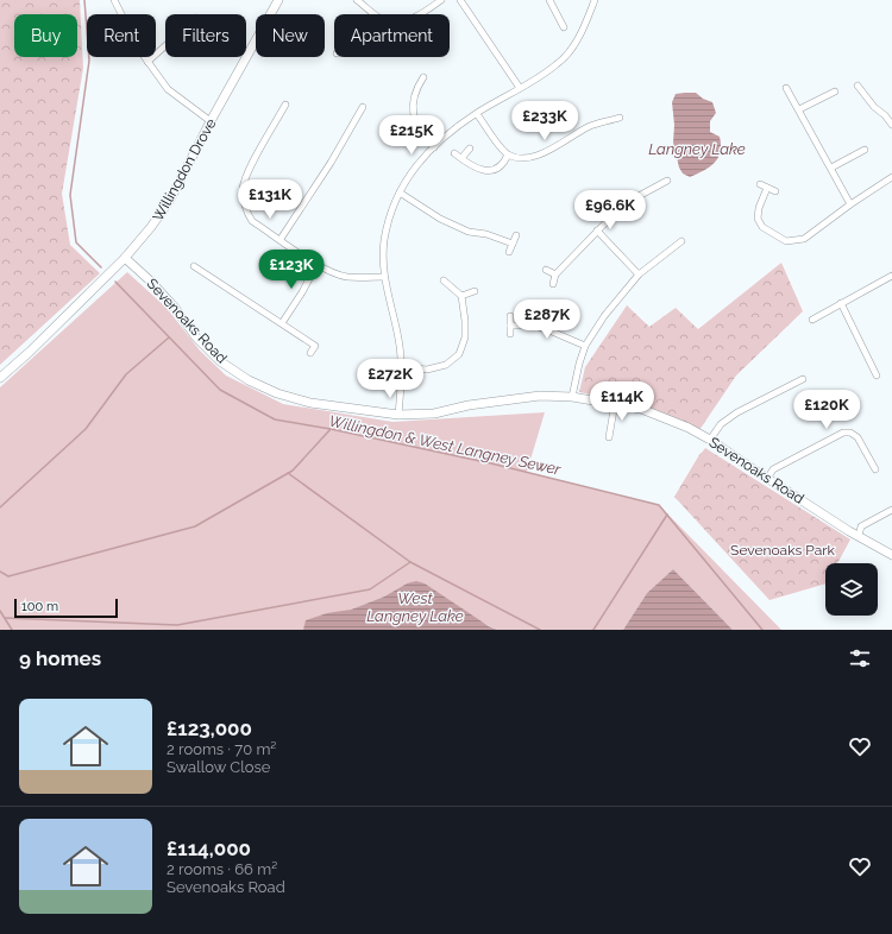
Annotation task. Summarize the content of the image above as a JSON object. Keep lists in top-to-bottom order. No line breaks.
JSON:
{"streets":{"street":["Willingdon Drove","Sevenoaks Road"]},"crossings":[["Willingdon Drove","Sevenoaks Road"]],"water":["Langney Lake","Willingdon & West Langney Sewer","West Langney Lake"],"parks":["Sevenoaks Park"],"scale_bar":"100 m","page":{"chip":["Buy","Rent","Filters","New","Apartment"],"price":["£233K","£215K","£131K","£96.6K","£123K","£287K","£272K","£114K","£120K"],"scale":"100 m","heading":"9 homes","list":[{"name":"£123,000","note":"2 rooms · 70 m² · Swallow Close"},{"name":"£114,000","note":"2 rooms · 66 m² · Sevenoaks Road"}]}}
